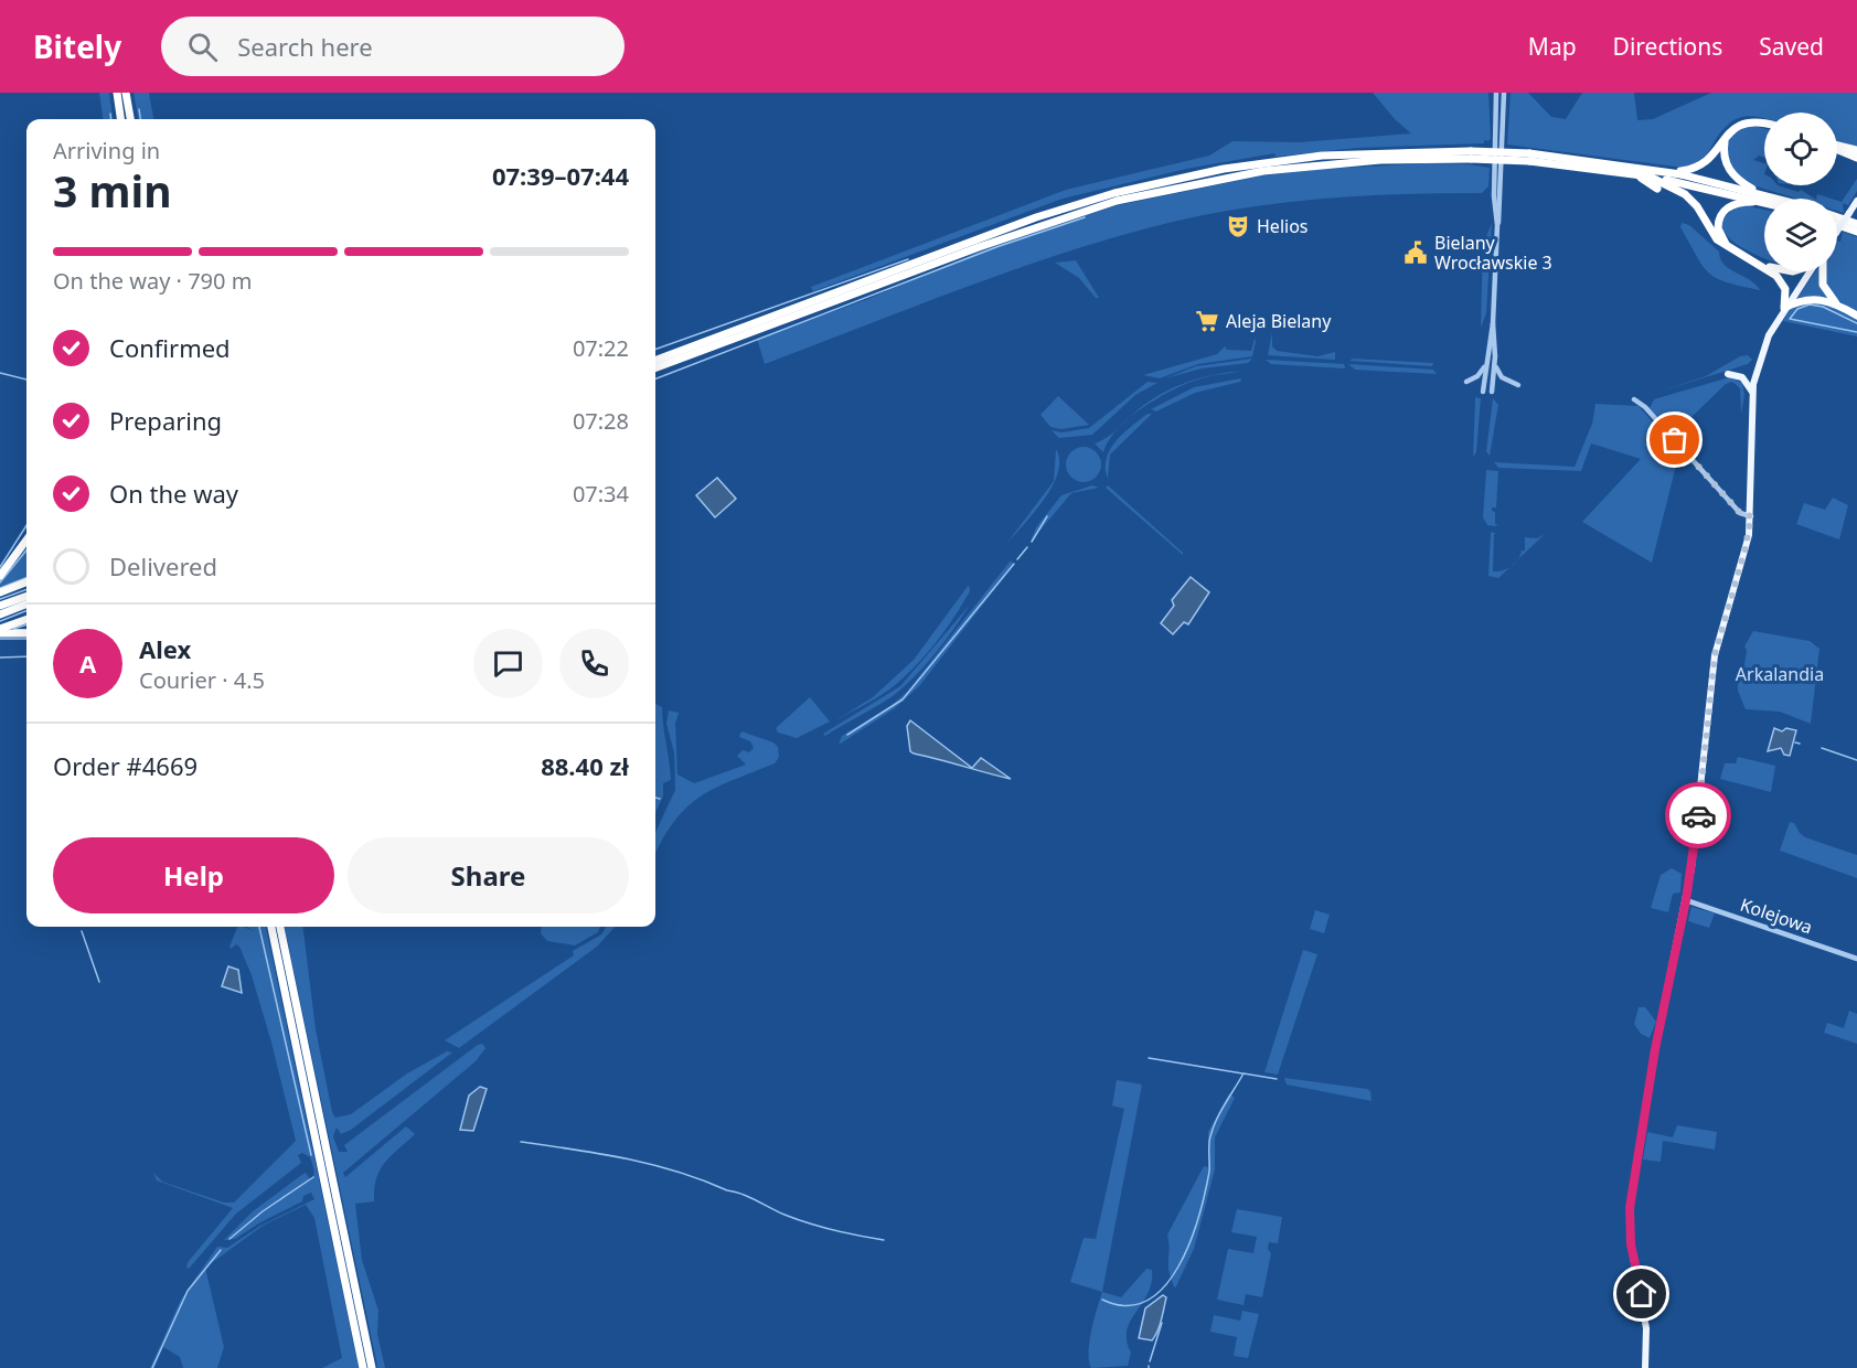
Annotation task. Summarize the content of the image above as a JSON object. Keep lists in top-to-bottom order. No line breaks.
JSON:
{"streets":{"street":["Kolejowa"]},"parks":["Arkalandia"],"places":{"theatre":["Helios"],"public building":["Bielany Wrocławskie 3"],"supermarket":["Aleja Bielany"]},"page":{"header":"Bitely","search":"Search here","nav":["Map","Directions","Saved"],"heading":["3 min","Arriving in","07:39–07:44"],"panel":["Alex","Courier · 4.5","Order #4669","88.40 zł"],"bar":"On the way · 790 m","list":[["Confirmed","07:22"],["Preparing","07:28"],["On the way","07:34"],"Delivered"],"round":"A","buttons":["Help","Share"]}}
